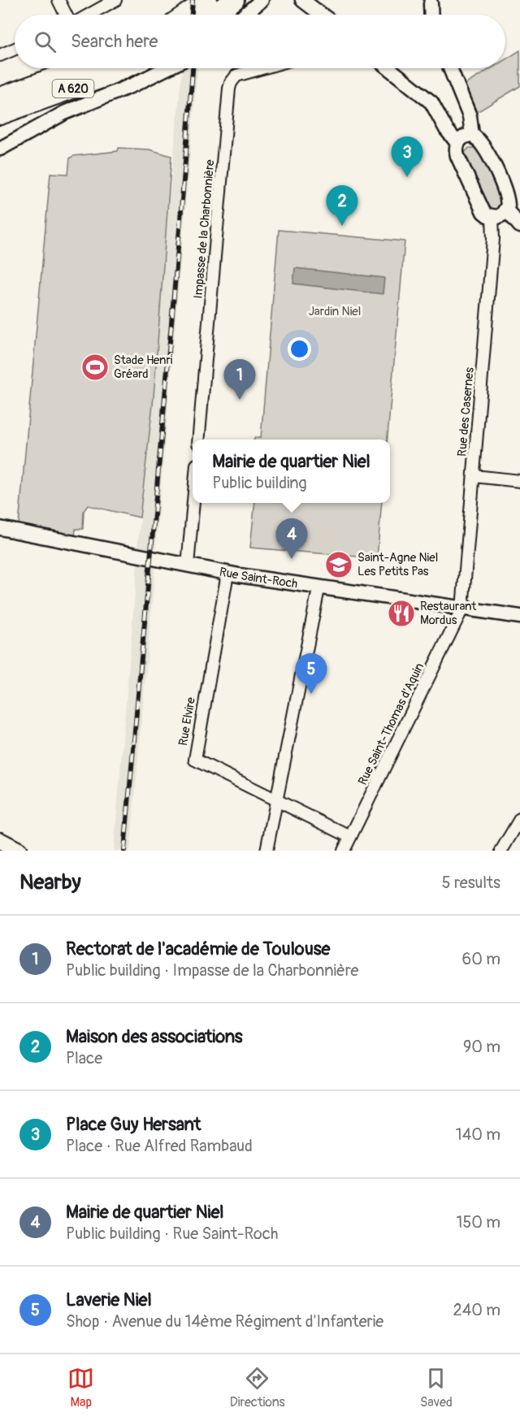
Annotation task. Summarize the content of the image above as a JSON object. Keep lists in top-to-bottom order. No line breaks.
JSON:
{"streets":{"highway":["A 620"],"street":["Impasse de la Charbonnière","Rue des Casernes","Rue Saint-Roch","Rue Elvire","Rue Saint-Thomas d'Aquin"]},"crossings":[["Rue des Casernes","Rue Saint-Roch"],["Rue des Casernes","Rue Saint-Thomas d'Aquin"],["Rue Saint-Roch","Rue Elvire"],["Rue Saint-Roch","Rue Saint-Thomas d'Aquin"],["Rue Elvire","Rue Saint-Thomas d'Aquin"]],"parks":["Jardin Niel"],"places":{"sports":["Stade Henri Gréard"],"school or university":["Saint-Agne Niel Les Petits Pas"],"restaurant":["Restaurant Mordus"]},"page":{"search":"Search here","pins":["3","2","1","4","5"],"popup":["Mairie de quartier Niel","Public building"],"heading":["Nearby","5 results"],"list":[{"mark":"1","name":"Rectorat de l'académie de Toulouse","note":"Public building · Impasse de la Charbonnière","value":"60 m"},{"mark":"2","name":"Maison des associations","note":"Place","value":"90 m"},{"mark":"3","name":"Place Guy Hersant","note":"Place · Rue Alfred Rambaud","value":"140 m"},{"mark":"4","name":"Mairie de quartier Niel","note":"Public building · Rue Saint-Roch","value":"150 m"},{"mark":"5","name":"Laverie Niel","note":"Shop · Avenue du 14ème Régiment d'Infanterie","value":"240 m"}],"nav":["Map","Directions","Saved"]}}
